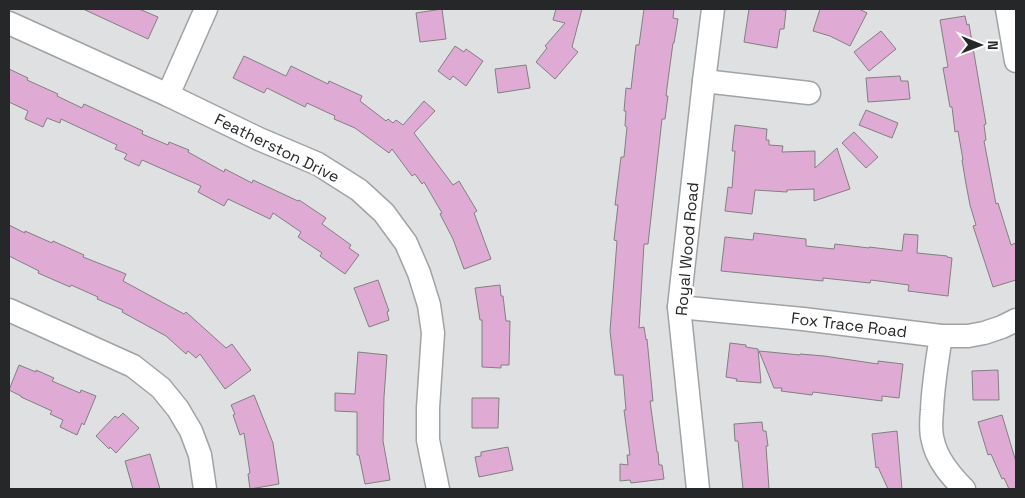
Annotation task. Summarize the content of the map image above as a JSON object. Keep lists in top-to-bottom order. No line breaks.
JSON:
{"streets":{"street":["Featherston Drive","Royal Wood Road","Fox Trace Road"]},"crossings":[["Royal Wood Road","Fox Trace Road"]],"north":"right"}
